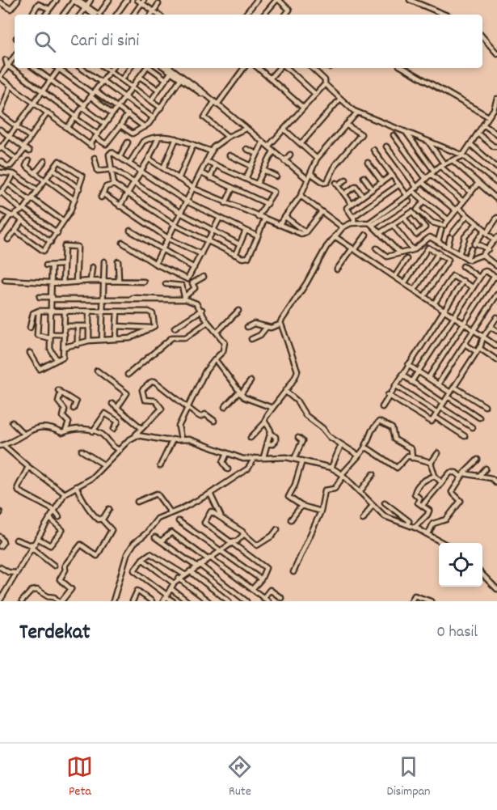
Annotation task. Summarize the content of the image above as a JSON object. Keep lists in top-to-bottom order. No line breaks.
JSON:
{"page":{"search":"Cari di sini","heading":["Terdekat","0 hasil"],"nav":["Peta","Rute","Disimpan"]}}
